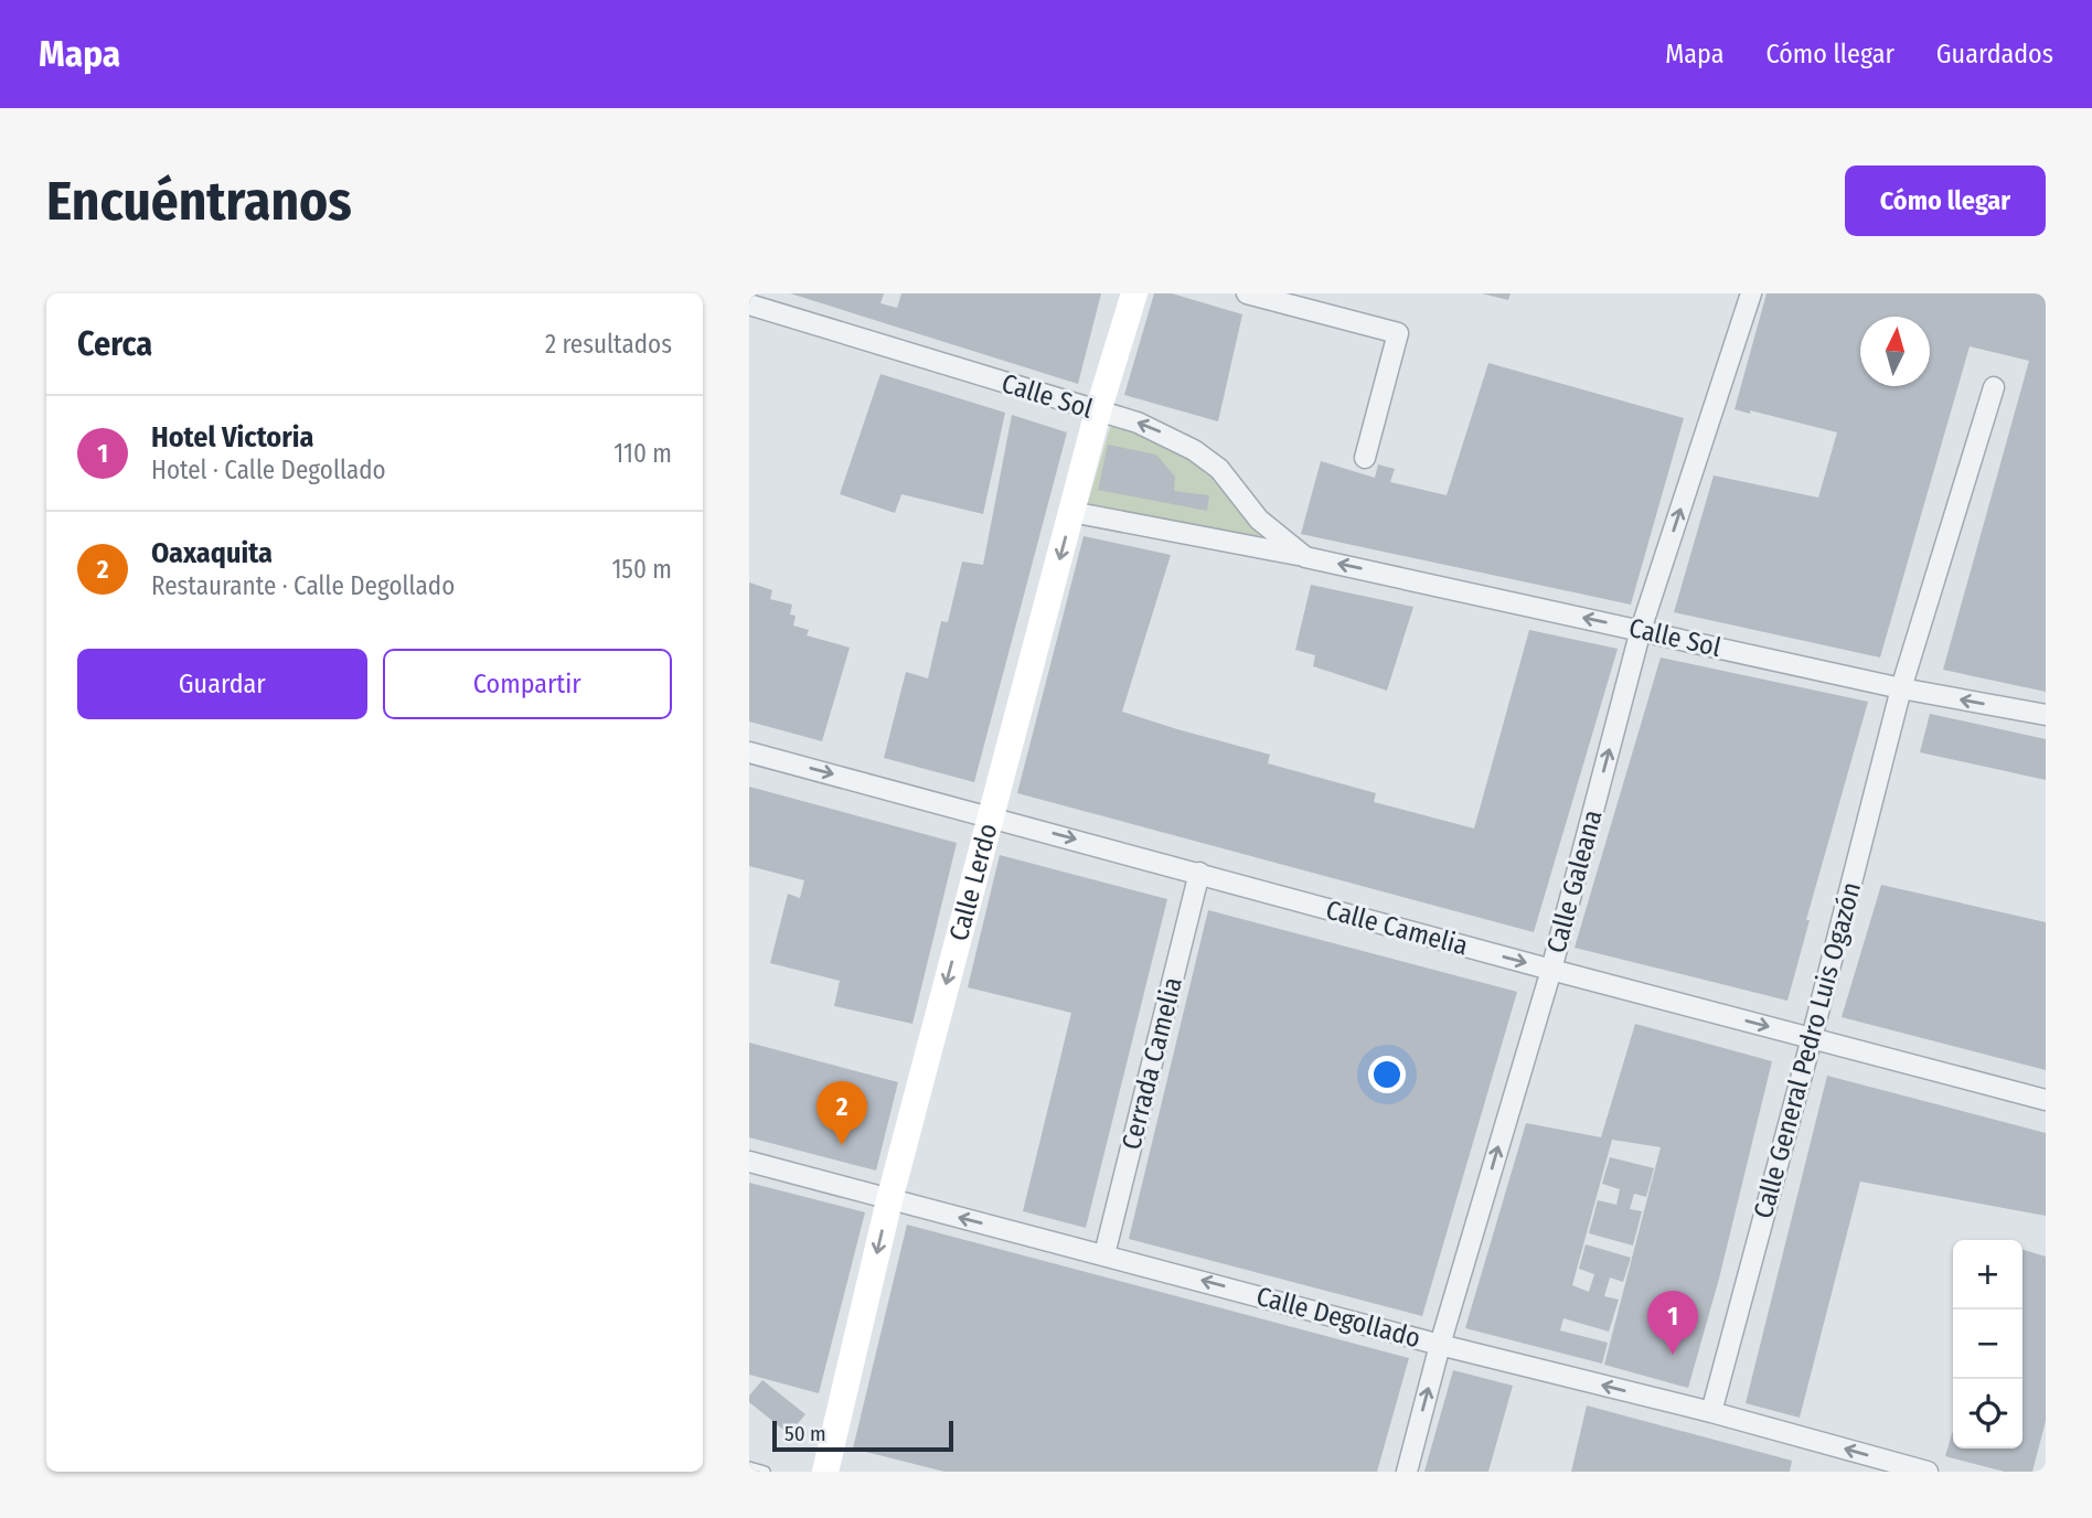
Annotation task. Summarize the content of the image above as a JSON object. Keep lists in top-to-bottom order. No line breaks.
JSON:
{"streets":{"street":["Calle Sol","Calle Lerdo","Calle Galeana","Calle Camelia","Calle General Pedro Luis Ogazón","Cerrada Camelia","Calle Degollado"]},"crossings":[["Calle Sol","Calle Lerdo"],["Calle Sol","Calle Galeana"],["Calle Sol","Calle General Pedro Luis Ogazón"],["Calle Lerdo","Calle Camelia"],["Calle Lerdo","Calle Degollado"],["Calle Galeana","Calle Camelia"],["Calle Galeana","Calle Degollado"],["Calle Camelia","Calle General Pedro Luis Ogazón"],["Calle Camelia","Cerrada Camelia"],["Calle General Pedro Luis Ogazón","Calle Degollado"],["Cerrada Camelia","Calle Degollado"]],"one_way":["Calle Lerdo","Calle Galeana","Calle Camelia","Calle Degollado"],"scale_bar":"50 m","north":"top","page":{"header":"Mapa","nav":["Mapa","Cómo llegar","Guardados"],"buttons":["Cómo llegar",["Guardar","Compartir"]],"title":"Encuéntranos","heading":["Cerca","2 resultados"],"list":[{"mark":"1","name":"Hotel Victoria","note":"Hotel · Calle Degollado","value":"110 m"},{"mark":"2","name":"Oaxaquita","note":"Restaurante · Calle Degollado","value":"150 m"}],"pins":["2","1"],"map_buttons":["+","−"],"scale":"50 m"}}
